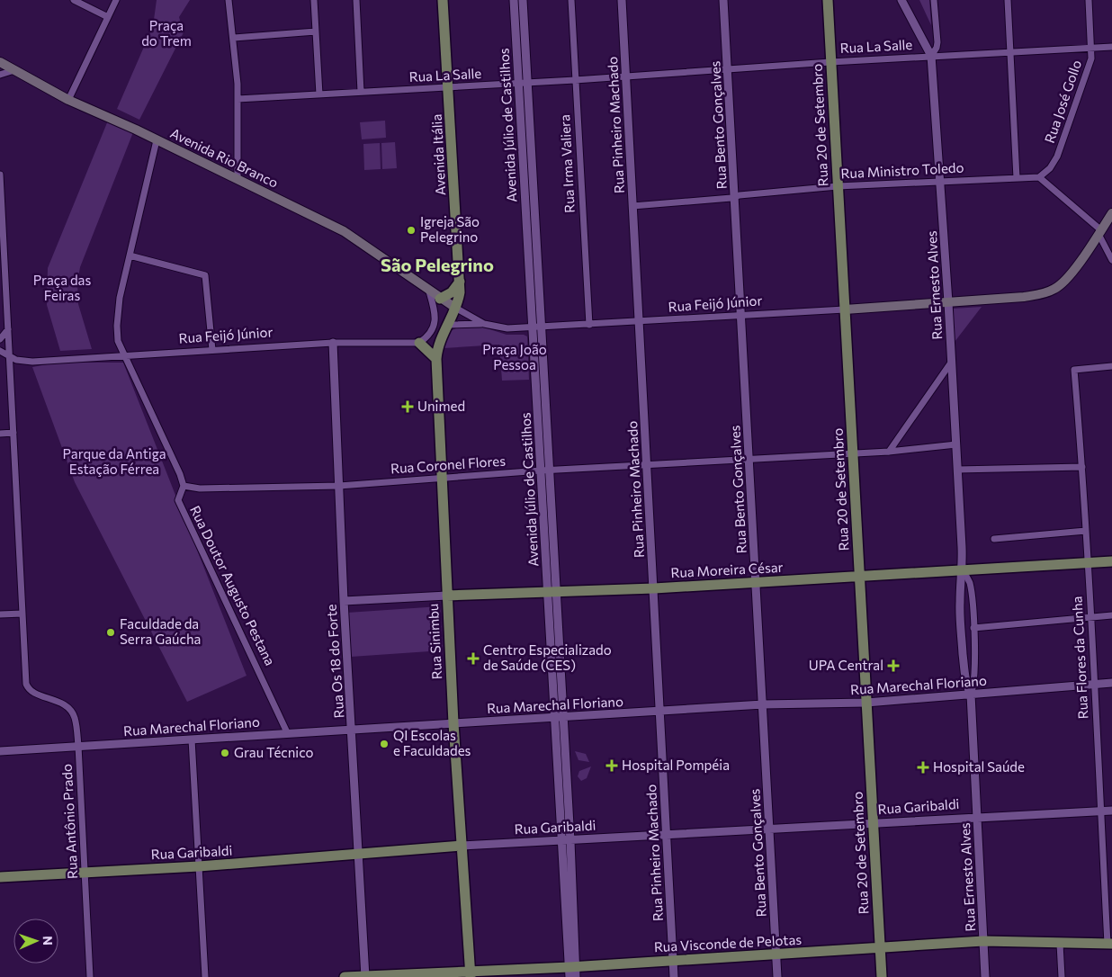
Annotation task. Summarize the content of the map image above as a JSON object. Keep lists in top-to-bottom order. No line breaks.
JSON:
{"streets":{"main road":["Rua 20 de Setembro","Avenida Itália","Avenida Rio Branco","Rua Feijó Júnior","Rua Moreira César","Rua Sinimbu","Rua Garibaldi","Rua Visconde de Pelotas"],"street":["Rua La Salle","Rua José Gollo","Avenida Júlio de Castilhos","Rua Pinheiro Machado","Rua Bento Gonçalves","Rua Irma Valiera","Rua Ministro Toledo","Rua Ernesto Alves","Rua Coronel Flores","Rua Doutor Augusto Pestana","Rua Flores da Cunha","Rua Os 18 do Forte","Rua Marechal Floriano","Rua Antônio Prado"]},"crossings":[["Rua La Salle","Rua José Gollo"],["Rua La Salle","Avenida Júlio de Castilhos"],["Rua La Salle","Rua Pinheiro Machado"],["Rua La Salle","Rua Bento Gonçalves"],["Rua La Salle","Rua 20 de Setembro"],["Rua La Salle","Avenida Itália"],["Rua La Salle","Rua Irma Valiera"],["Rua La Salle","Rua Ernesto Alves"],["Rua José Gollo","Rua Ministro Toledo"],["Avenida Júlio de Castilhos","Rua Feijó Júnior"],["Avenida Júlio de Castilhos","Rua Coronel Flores"],["Avenida Júlio de Castilhos","Rua Moreira César"],["Avenida Júlio de Castilhos","Rua Marechal Floriano"],["Avenida Júlio de Castilhos","Rua Garibaldi"],["Avenida Júlio de Castilhos","Rua Visconde de Pelotas"],["Rua Pinheiro Machado","Rua Ministro Toledo"],["Rua Pinheiro Machado","Rua Feijó Júnior"],["Rua Pinheiro Machado","Rua Coronel Flores"],["Rua Pinheiro Machado","Rua Moreira César"],["Rua Pinheiro Machado","Rua Marechal Floriano"],["Rua Pinheiro Machado","Rua Garibaldi"],["Rua Pinheiro Machado","Rua Visconde de Pelotas"],["Rua Bento Gonçalves","Rua Ministro Toledo"],["Rua Bento Gonçalves","Rua Feijó Júnior"],["Rua Bento Gonçalves","Rua Coronel Flores"],["Rua Bento Gonçalves","Rua Moreira César"],["Rua Bento Gonçalves","Rua Marechal Floriano"],["Rua Bento Gonçalves","Rua Garibaldi"],["Rua Bento Gonçalves","Rua Visconde de Pelotas"],["Rua 20 de Setembro","Rua Ministro Toledo"],["Rua 20 de Setembro","Rua Feijó Júnior"],["Rua 20 de Setembro","Rua Coronel Flores"],["Rua 20 de Setembro","Rua Moreira César"],["Rua 20 de Setembro","Rua Marechal Floriano"],["Rua 20 de Setembro","Rua Garibaldi"],["Rua 20 de Setembro","Rua Visconde de Pelotas"],["Avenida Itália","Avenida Rio Branco"],["Avenida Itália","Rua Feijó Júnior"],["Avenida Itália","Rua Sinimbu"],["Avenida Rio Branco","Rua Feijó Júnior"],["Avenida Rio Branco","Rua Sinimbu"],["Rua Irma Valiera","Rua Feijó Júnior"],["Rua Ministro Toledo","Rua Ernesto Alves"],["Rua Ernesto Alves","Rua Feijó Júnior"],["Rua Ernesto Alves","Rua Coronel Flores"],["Rua Ernesto Alves","Rua Moreira César"],["Rua Ernesto Alves","Rua Marechal Floriano"],["Rua Ernesto Alves","Rua Garibaldi"],["Rua Ernesto Alves","Rua Visconde de Pelotas"],["Rua Feijó Júnior","Rua Sinimbu"],["Rua Feijó Júnior","Rua Os 18 do Forte"],["Rua Coronel Flores","Rua Doutor Augusto Pestana"],["Rua Coronel Flores","Rua Sinimbu"],["Rua Coronel Flores","Rua Os 18 do Forte"],["Rua Moreira César","Rua Sinimbu"],["Rua Moreira César","Rua Flores da Cunha"],["Rua Moreira César","Rua Os 18 do Forte"],["Rua Doutor Augusto Pestana","Rua Marechal Floriano"],["Rua Sinimbu","Rua Marechal Floriano"],["Rua Sinimbu","Rua Garibaldi"],["Rua Sinimbu","Rua Visconde de Pelotas"],["Rua Flores da Cunha","Rua Marechal Floriano"],["Rua Flores da Cunha","Rua Garibaldi"],["Rua Flores da Cunha","Rua Visconde de Pelotas"],["Rua Os 18 do Forte","Rua Marechal Floriano"],["Rua Os 18 do Forte","Rua Garibaldi"],["Rua Os 18 do Forte","Rua Visconde de Pelotas"],["Rua Marechal Floriano","Rua Antônio Prado"],["Rua Garibaldi","Rua Antônio Prado"]],"districts":["São Pelegrino"],"parks":["Praça do Trem","Praça das Feiras","Praça João Pessoa","Parque da Antiga Estação Férrea"],"places":{"other":["Igreja São Pelegrino","Faculdade da Serra Gaúcha","QI Escolas e Faculdades","Grau Técnico"],"health":["Unimed","Centro Especializado de Saúde (CES)","UPA Central","Hospital Pompéia","Hospital Saúde"]},"north":"right"}
